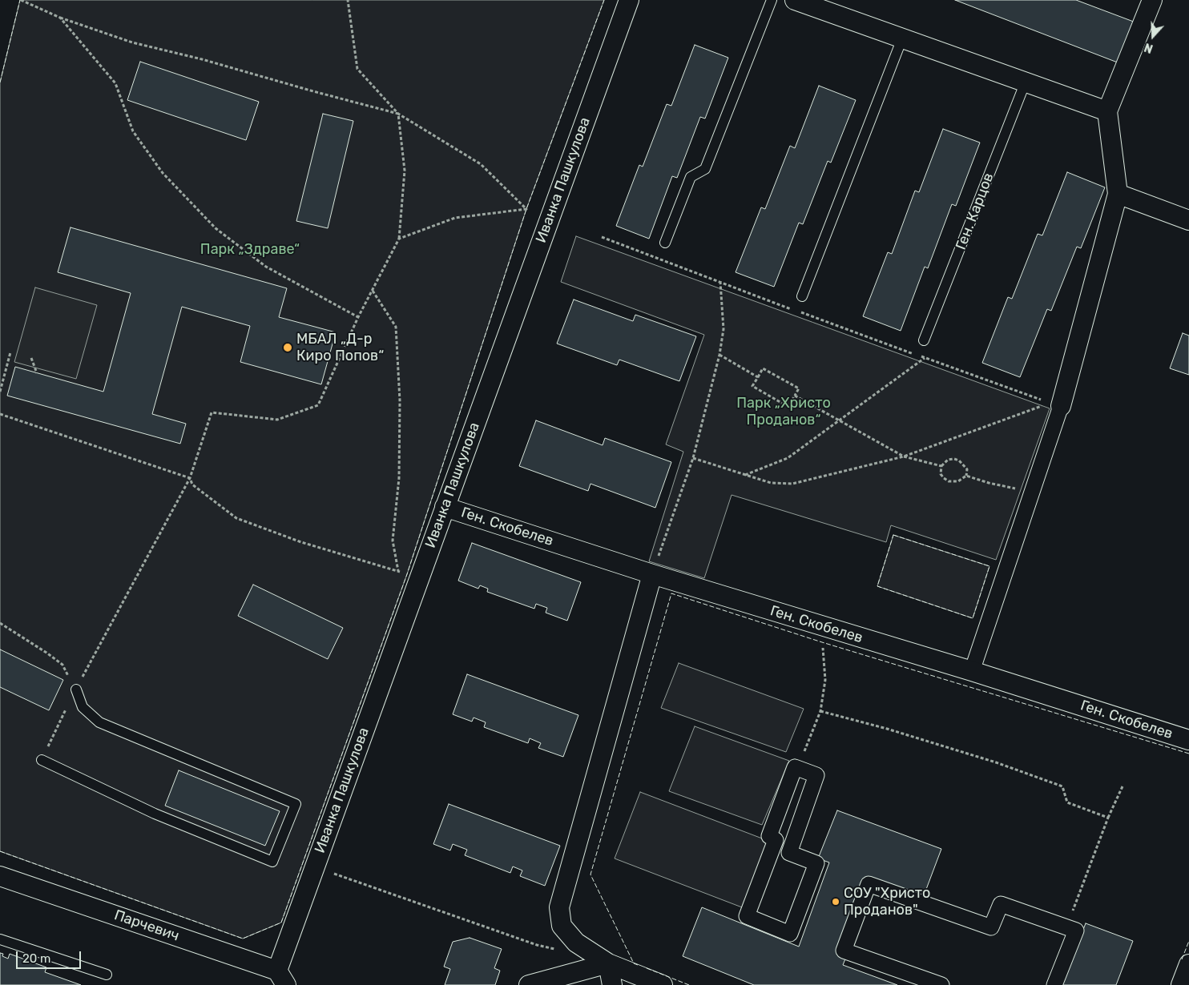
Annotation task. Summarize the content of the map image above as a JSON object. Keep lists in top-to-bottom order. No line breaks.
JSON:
{"streets":{"street":["Иванка Пашкулова","Ген. Скобелев","Парчевич"],"lane":["Ген. Карцов"]},"crossings":[["Иванка Пашкулова","Ген. Скобелев"],["Иванка Пашкулова","Парчевич"]],"parks":["Парк „Здраве“","Парк „Христо Проданов“"],"places":["МБАЛ „Д-р Киро Попов“","СОУ \"Христо Проданов\""],"scale_bar":"20 m","north":"bottom"}
